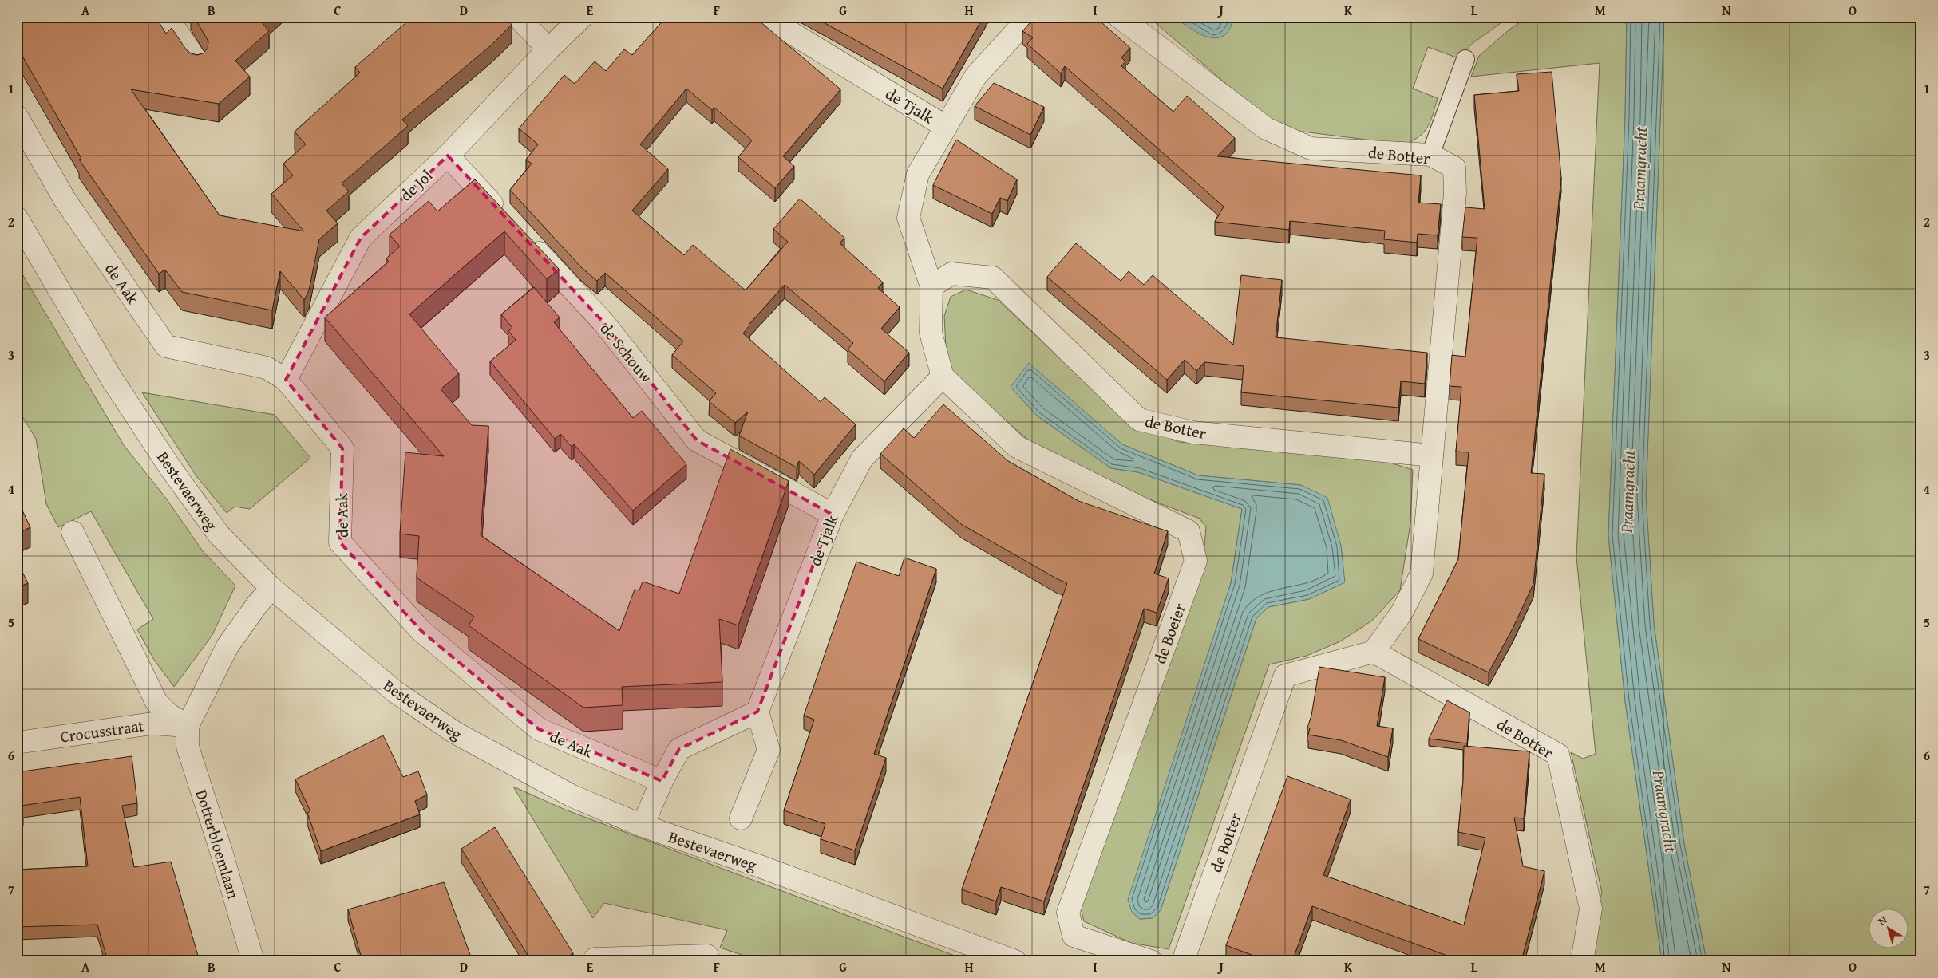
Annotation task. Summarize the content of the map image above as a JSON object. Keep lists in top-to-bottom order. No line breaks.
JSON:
{"streets":{"street":["de Tjalk","de Botter","de Jol","de Aak","de Schouw","Bestevaerweg","de Boeier","Crocusstraat","Dotterbloemlaan"]},"crossings":[["de Tjalk","de Schouw"],["de Tjalk","de Boeier"],["de Jol","de Aak"],["Bestevaerweg","Dotterbloemlaan"],["Crocusstraat","Dotterbloemlaan"]],"water":["Praamgracht"],"north":"top left","grid":{"columns":["A","B","C","D","E","F","G","H","I","J","K","L","M","N","O"],"rows":["1","2","3","4","5","6","7"]}}
